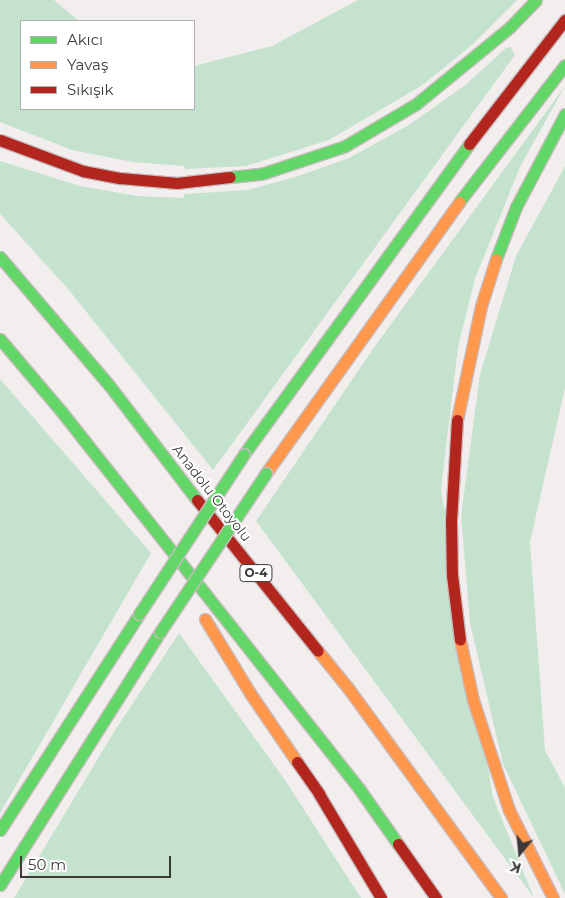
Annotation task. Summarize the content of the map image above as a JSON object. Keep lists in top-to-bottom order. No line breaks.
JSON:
{"streets":{"highway":["Anadolu Otoyolu","O-4"]},"legend":["Akıcı","Yavaş","Sıkışık"],"scale_bar":"50 m","north":"bottom"}
